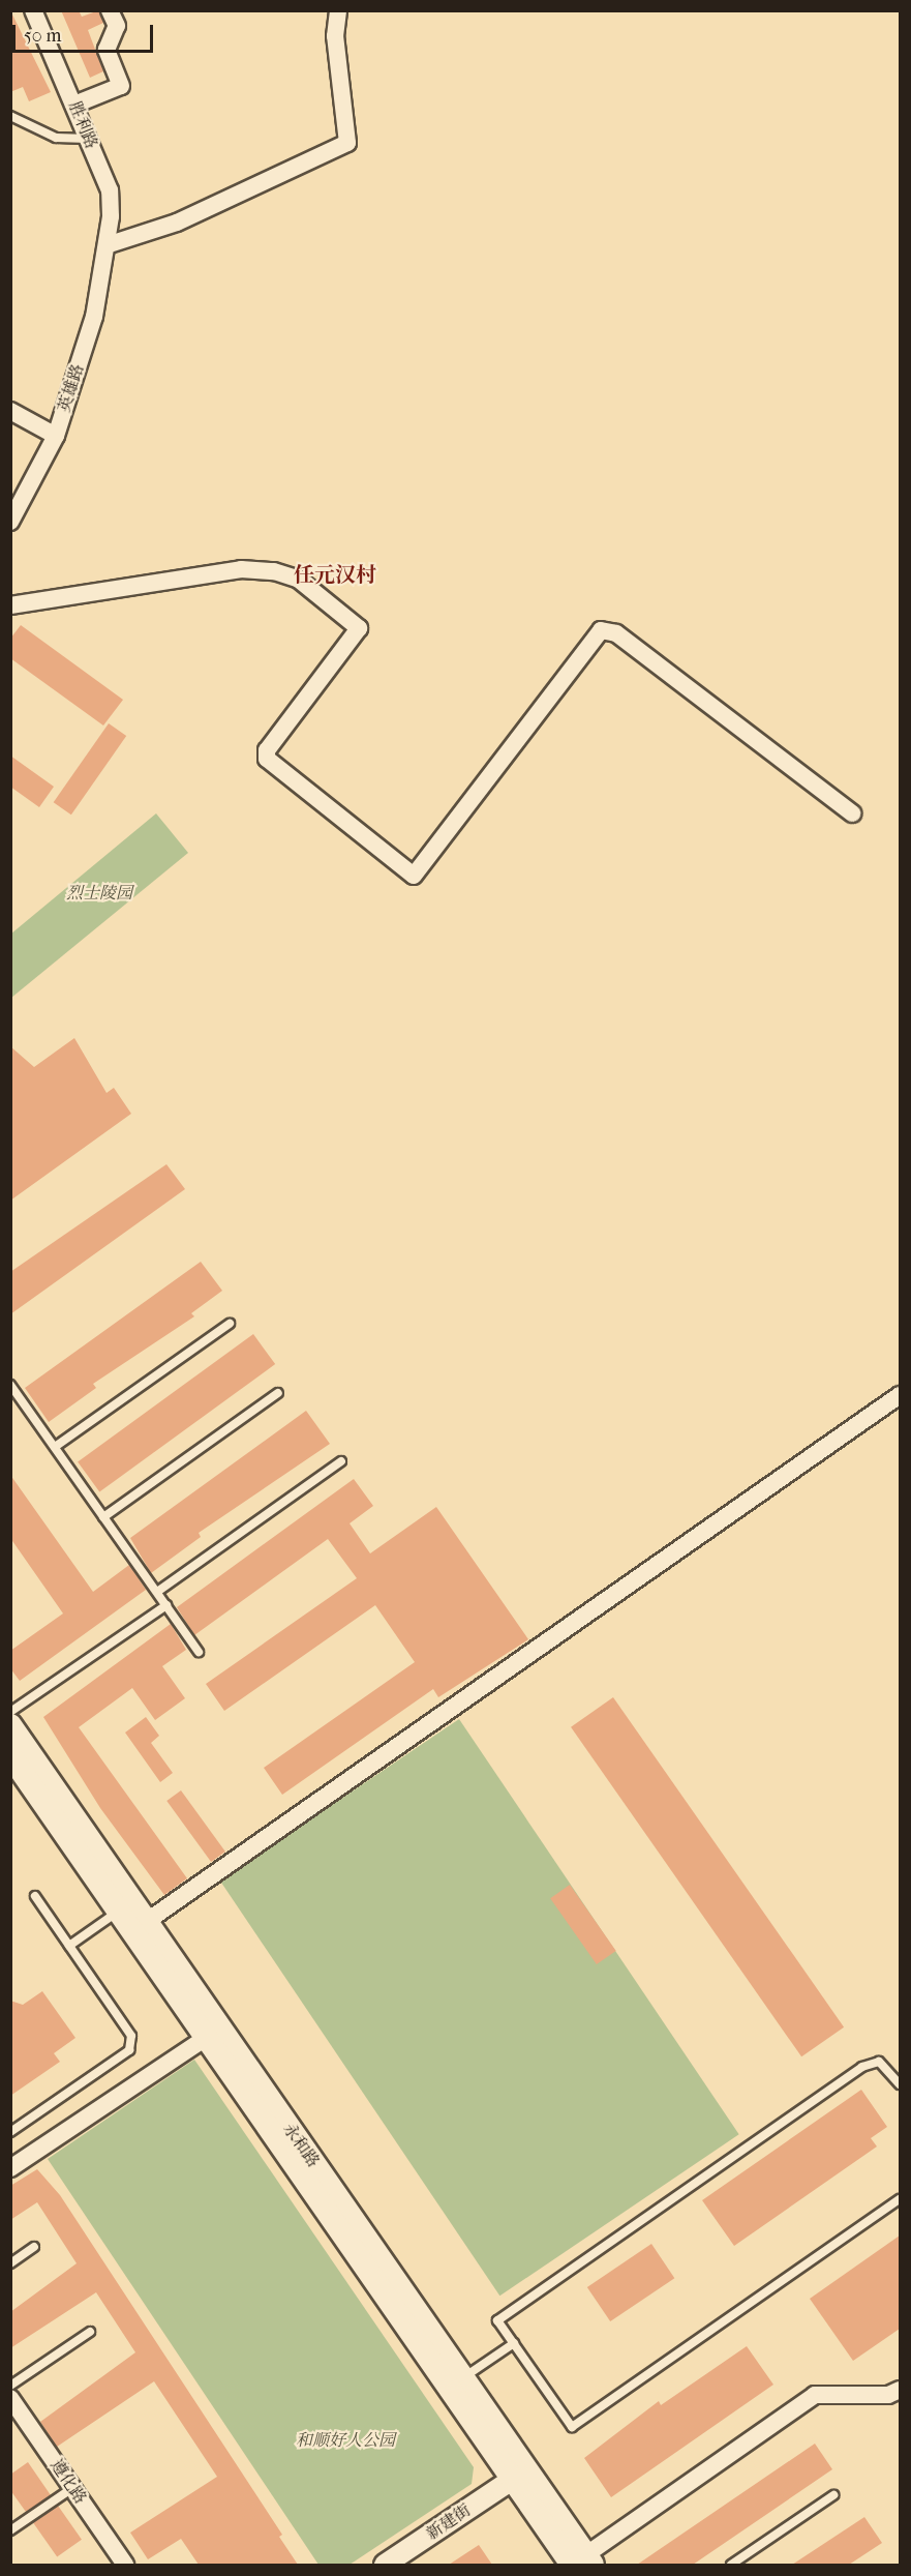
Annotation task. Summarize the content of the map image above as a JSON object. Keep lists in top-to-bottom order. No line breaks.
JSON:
{"streets":{"main road":["永和路"],"street":["胜利路","英雄路","遵化路","新建街"]},"crossings":[["胜利路","英雄路"],["永和路","新建街"]],"districts":["任元汉村"],"parks":["烈士陵园","和顺好人公园"],"scale_bar":"50 m"}
